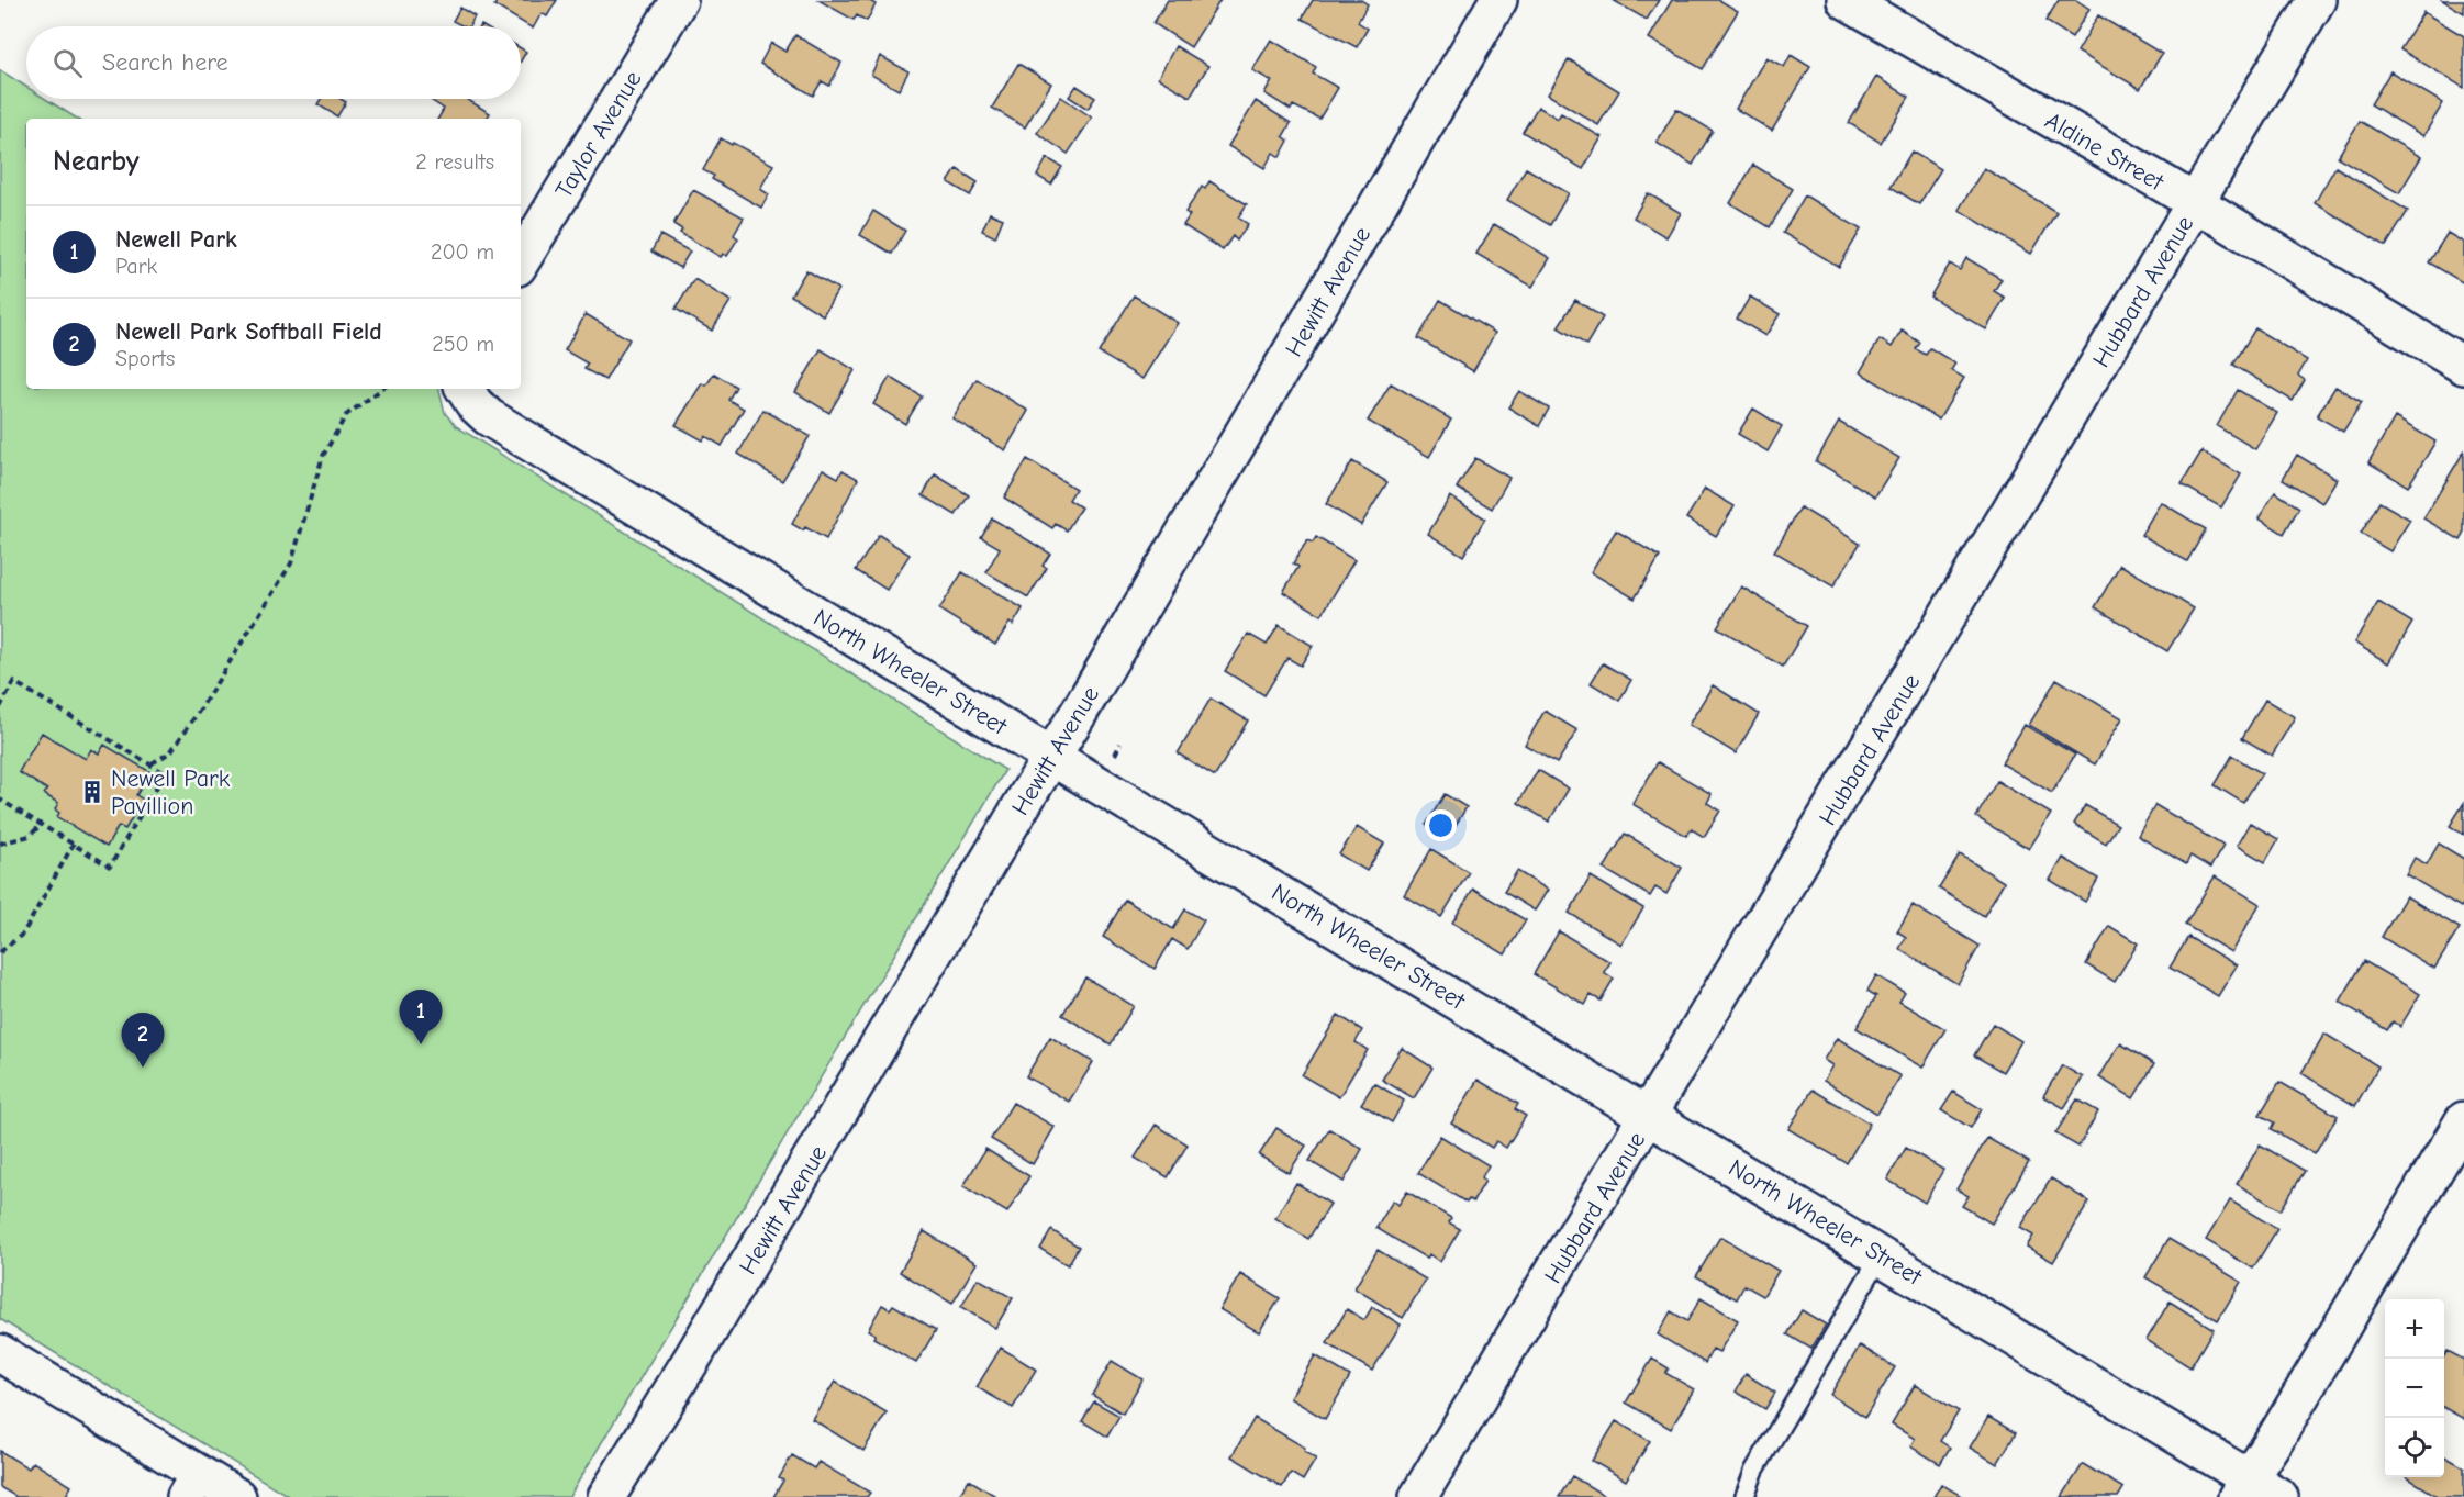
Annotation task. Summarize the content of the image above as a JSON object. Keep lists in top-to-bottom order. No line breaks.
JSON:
{"streets":{"street":["Taylor Avenue","Aldine Street","Hewitt Avenue","Hubbard Avenue","North Wheeler Street"]},"crossings":[["Aldine Street","Hubbard Avenue"],["Hewitt Avenue","North Wheeler Street"],["Hubbard Avenue","North Wheeler Street"]],"places":{"building":["Newell Park Pavillion"]},"page":{"search":"Search here","heading":["Nearby","2 results"],"list":[{"mark":"1","name":"Newell Park","note":"Park","value":"200 m"},{"mark":"2","name":"Newell Park Softball Field","note":"Sports","value":"250 m"}],"pins":["1","2"],"map_buttons":["+","−"]}}
